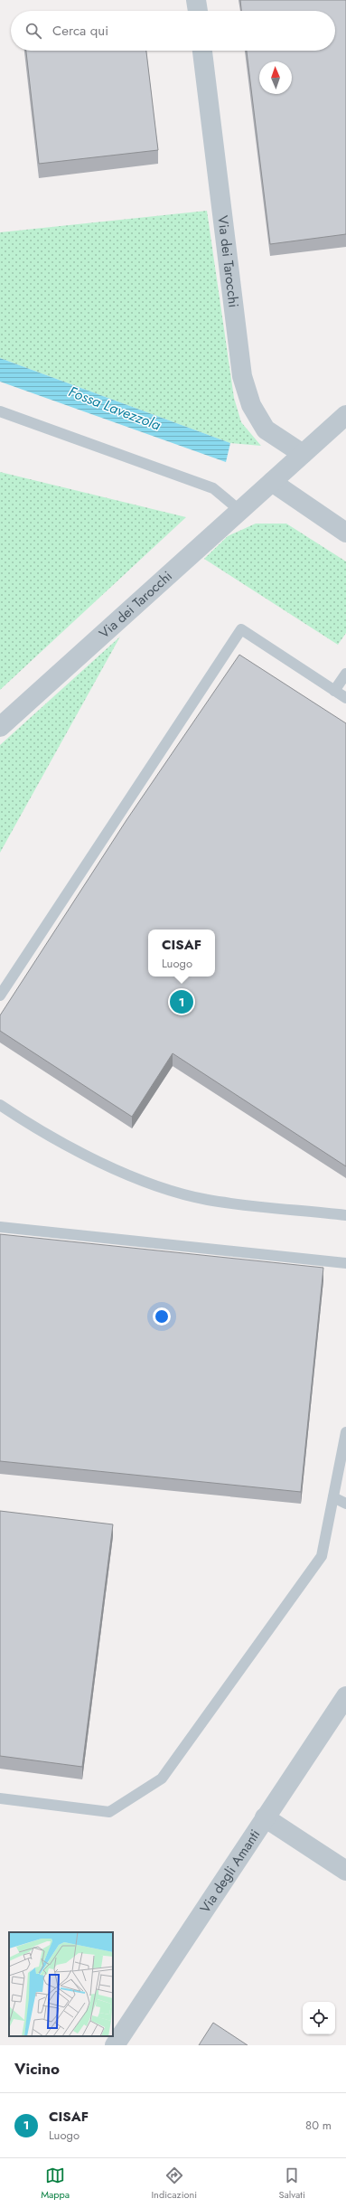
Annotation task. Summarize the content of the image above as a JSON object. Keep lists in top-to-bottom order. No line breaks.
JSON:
{"streets":{"street":["Via dei Tarocchi","Via degli Amanti"]},"water":["Fossa Lavezzola"],"north":"top","page":{"search":"Cerca qui","popup":["CISAF","Luogo"],"pins":"1","heading":"Vicino","list":[{"mark":"1","name":"CISAF","note":"Luogo","value":"80 m"}],"nav":["Mappa","Indicazioni","Salvati"]}}
